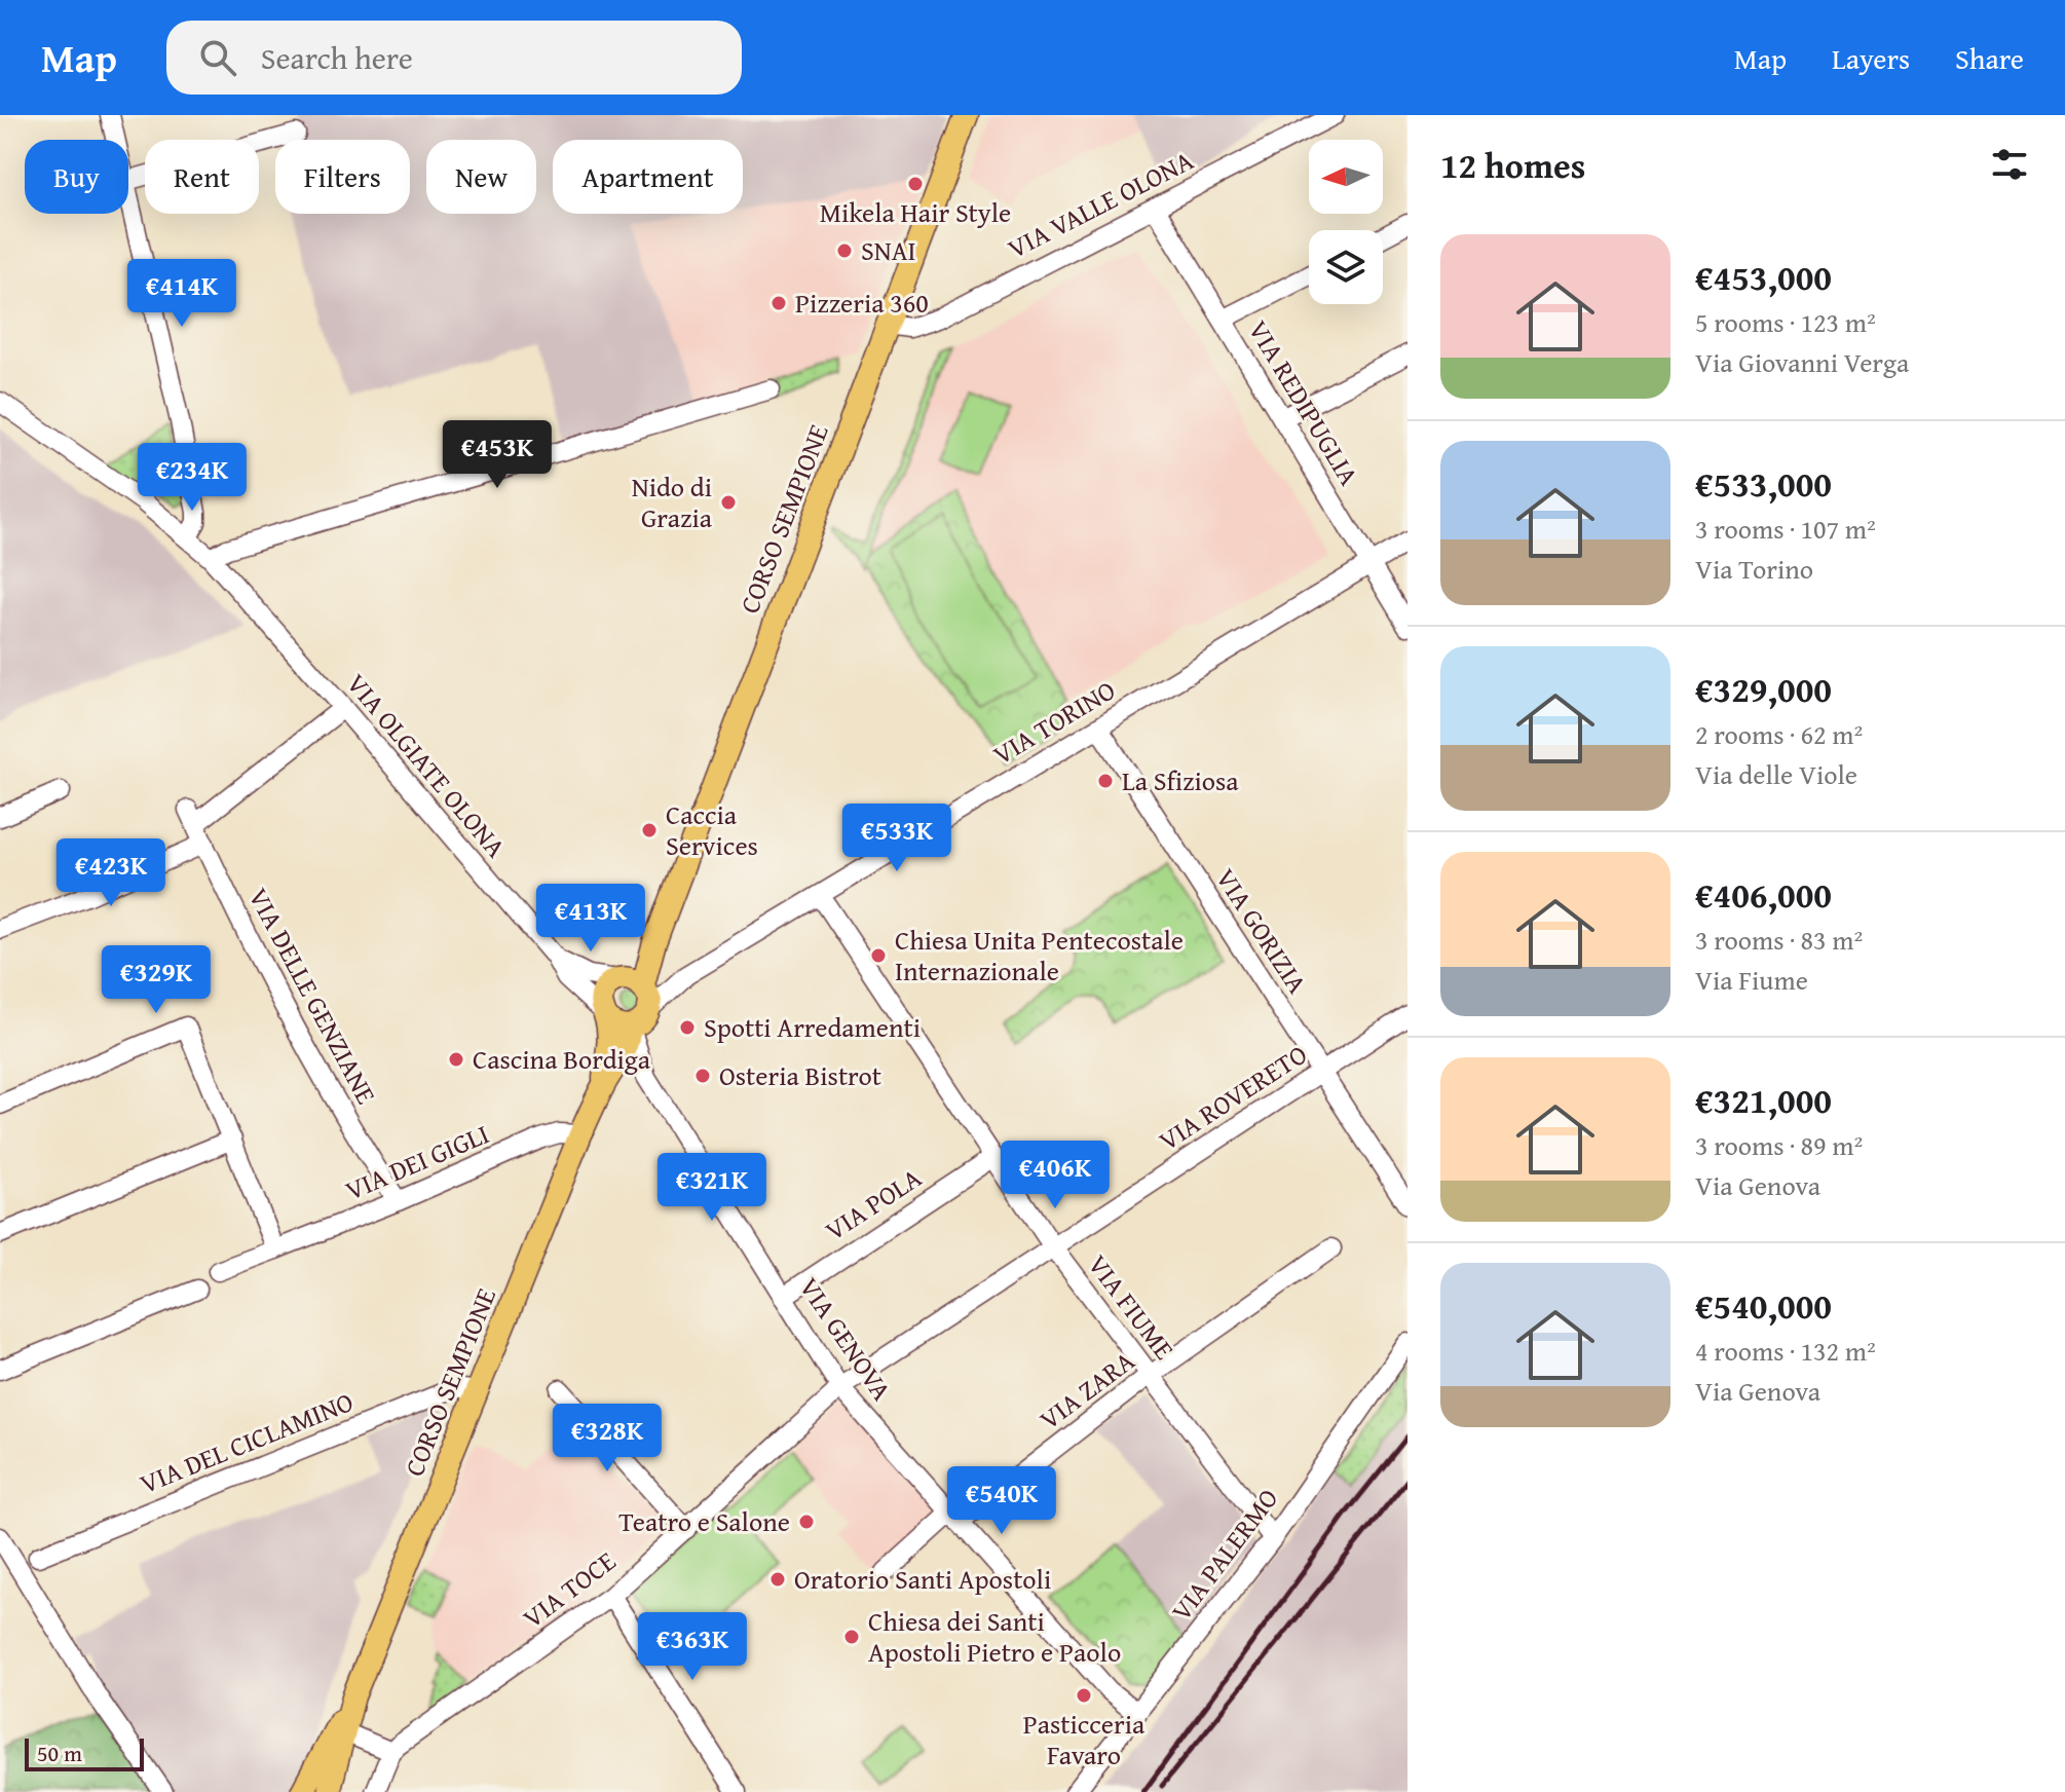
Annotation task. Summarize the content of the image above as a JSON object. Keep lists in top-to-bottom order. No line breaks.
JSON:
{"streets":{"main road":["CORSO SEMPIONE"],"street":["VIA VALLE OLONA","VIA REDIPUGLIA","VIA TORINO","VIA OLGIATE OLONA","VIA GORIZIA","VIA DELLE GENZIANE","VIA ROVERETO","VIA DEI GIGLI","VIA POLA","VIA FIUME","VIA GENOVA","VIA ZARA","VIA DEL CICLAMINO","VIA PALERMO","VIA TOCE"]},"crossings":[["VIA VALLE OLONA","VIA REDIPUGLIA"],["VIA VALLE OLONA","CORSO SEMPIONE"],["VIA REDIPUGLIA","VIA TORINO"],["CORSO SEMPIONE","VIA TORINO"],["CORSO SEMPIONE","VIA OLGIATE OLONA"],["CORSO SEMPIONE","VIA DEI GIGLI"],["CORSO SEMPIONE","VIA GENOVA"],["CORSO SEMPIONE","VIA DEL CICLAMINO"],["VIA TORINO","VIA OLGIATE OLONA"],["VIA TORINO","VIA GORIZIA"],["VIA TORINO","VIA FIUME"],["VIA OLGIATE OLONA","VIA DELLE GENZIANE"],["VIA GORIZIA","VIA ROVERETO"],["VIA DELLE GENZIANE","VIA DEI GIGLI"],["VIA ROVERETO","VIA FIUME"],["VIA ROVERETO","VIA GENOVA"],["VIA ROVERETO","VIA TOCE"],["VIA POLA","VIA FIUME"],["VIA POLA","VIA GENOVA"],["VIA FIUME","VIA ZARA"],["VIA FIUME","VIA PALERMO"],["VIA GENOVA","VIA ZARA"],["VIA GENOVA","VIA PALERMO"],["VIA GENOVA","VIA TOCE"]],"places":["Mikela Hair Style","SNAI","Pizzeria 360","Nido di Grazia","La Sfiziosa","Caccia Services","Chiesa Unita Pentecostale Internazionale","Spotti Arredamenti","Cascina Bordiga","Osteria Bistrot","Teatro e Salone","Oratorio Santi Apostoli","Chiesa dei Santi Apostoli Pietro e Paolo","Pasticceria Favaro"],"scale_bar":"50 m","north":"left","page":{"header":"Map","search":"Search here","nav":["Map","Layers","Share"],"heading":"12 homes","chip":["Buy","Rent","Filters","New","Apartment"],"list":[{"name":"€453,000","note":"5 rooms · 123 m² · Via Giovanni Verga"},{"name":"€533,000","note":"3 rooms · 107 m² · Via Torino"},{"name":"€329,000","note":"2 rooms · 62 m² · Via delle Viole"},{"name":"€406,000","note":"3 rooms · 83 m² · Via Fiume"},{"name":"€321,000","note":"3 rooms · 89 m² · Via Genova"},{"name":"€540,000","note":"4 rooms · 132 m² · Via Genova"}],"price":["€414K","€453K","€234K","€533K","€423K","€413K","€329K","€406K","€321K","€328K","€540K","€363K"],"scale":"50 m"}}
